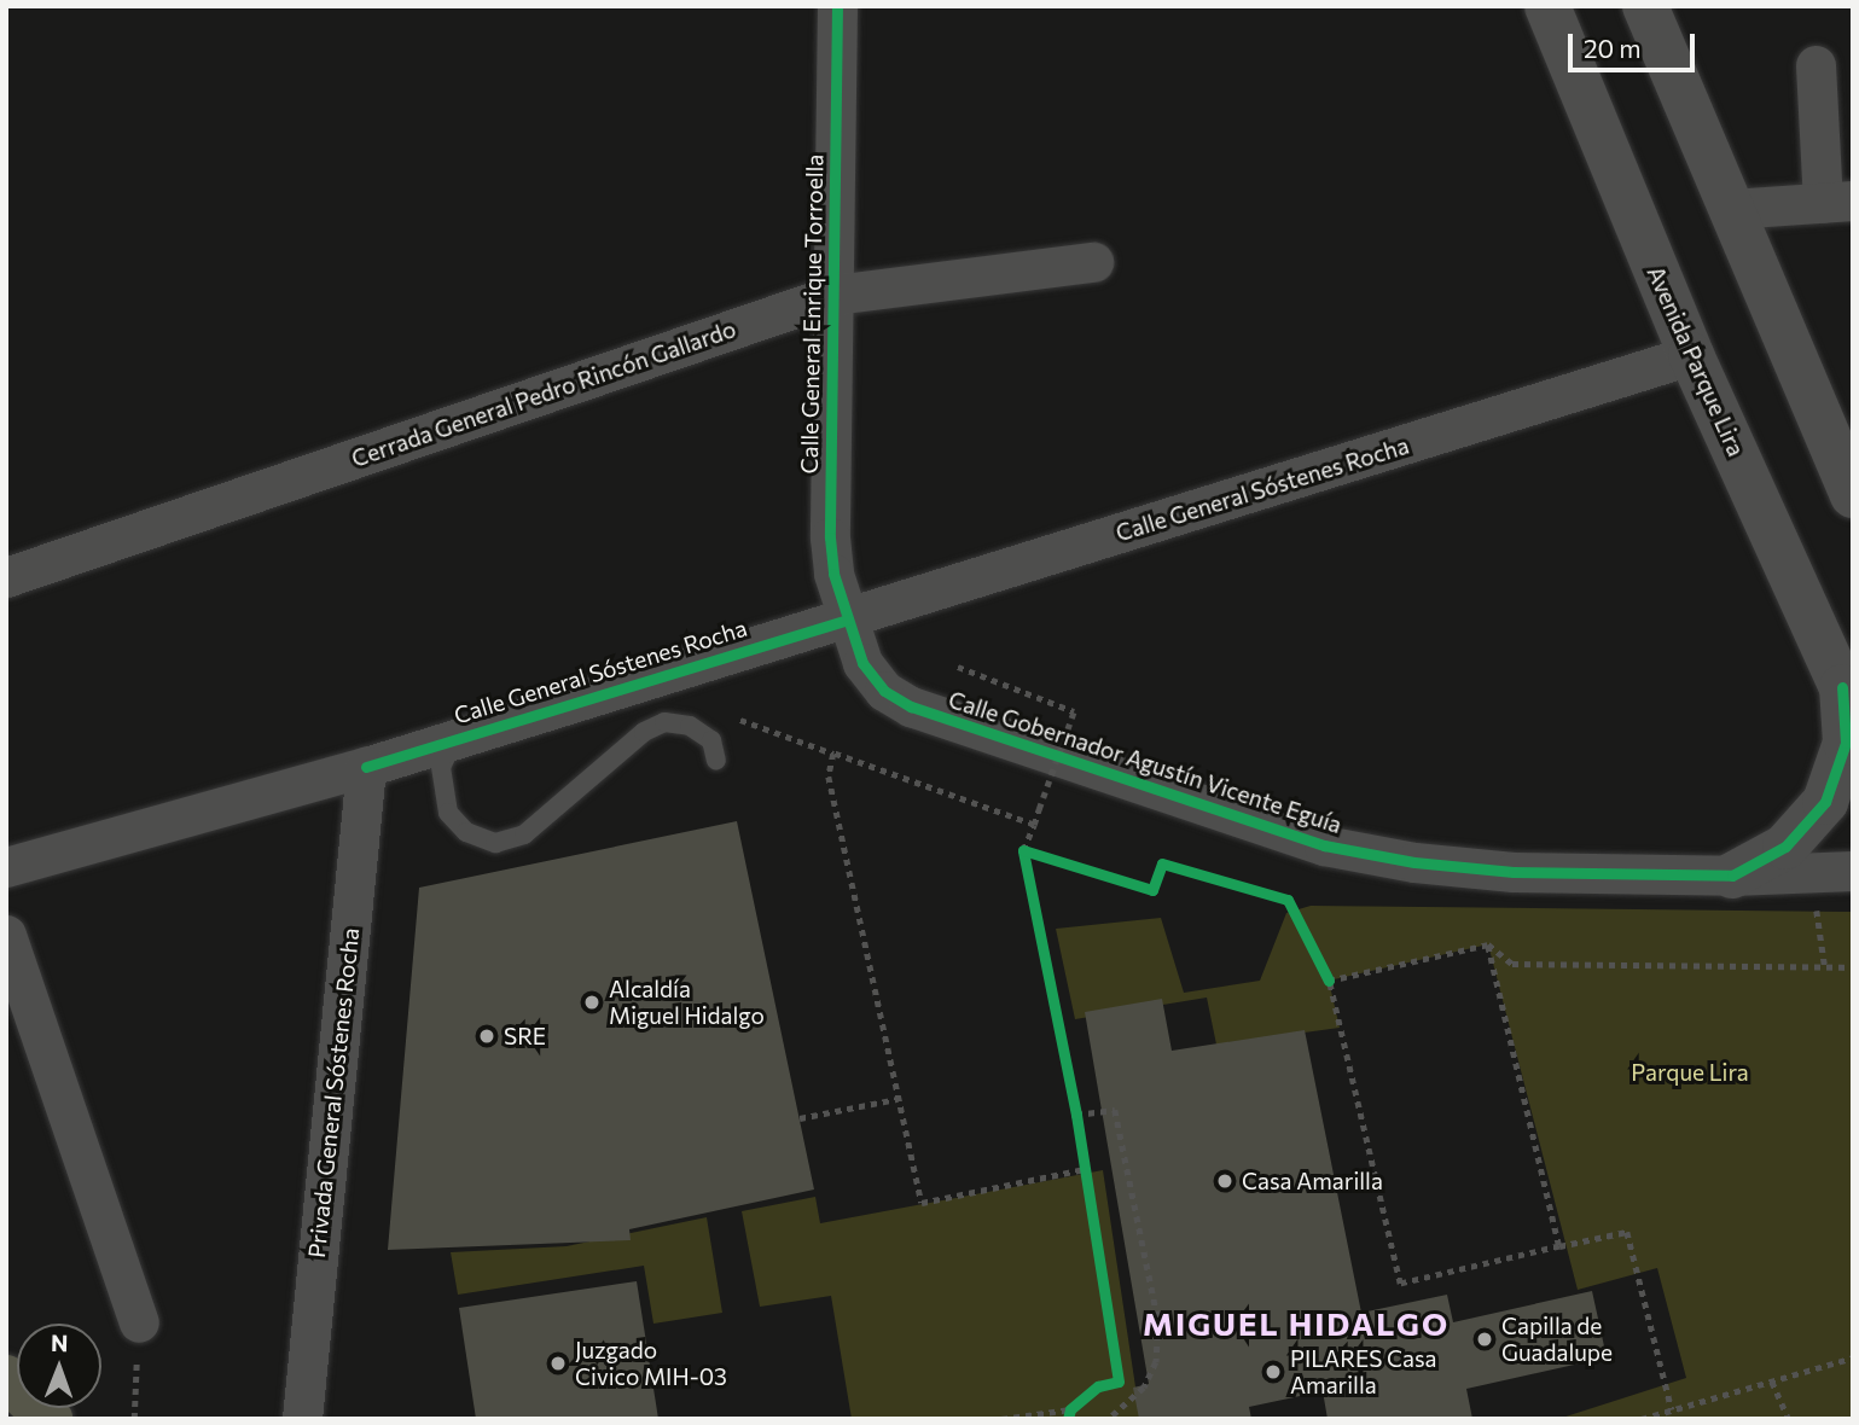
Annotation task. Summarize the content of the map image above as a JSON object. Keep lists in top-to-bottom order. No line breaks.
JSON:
{"streets":{"main road":["Avenida Parque Lira"],"street":["Calle General Enrique Torroella","Cerrada General Pedro Rincón Gallardo","Calle General Sóstenes Rocha","Calle Gobernador Agustín Vicente Eguía","Privada General Sóstenes Rocha"]},"crossings":[["Calle General Enrique Torroella","Cerrada General Pedro Rincón Gallardo"],["Calle General Enrique Torroella","Calle General Sóstenes Rocha"],["Calle General Enrique Torroella","Calle Gobernador Agustín Vicente Eguía"],["Avenida Parque Lira","Calle General Sóstenes Rocha"],["Calle General Sóstenes Rocha","Calle Gobernador Agustín Vicente Eguía"],["Calle General Sóstenes Rocha","Privada General Sóstenes Rocha"]],"districts":["MIGUEL HIDALGO"],"parks":["Parque Lira"],"places":["Alcaldía Miguel Hidalgo","SRE","Casa Amarilla","Capilla de Guadalupe","Juzgado Civico MIH-03","PILARES Casa Amarilla"],"scale_bar":"20 m","north":"top"}
